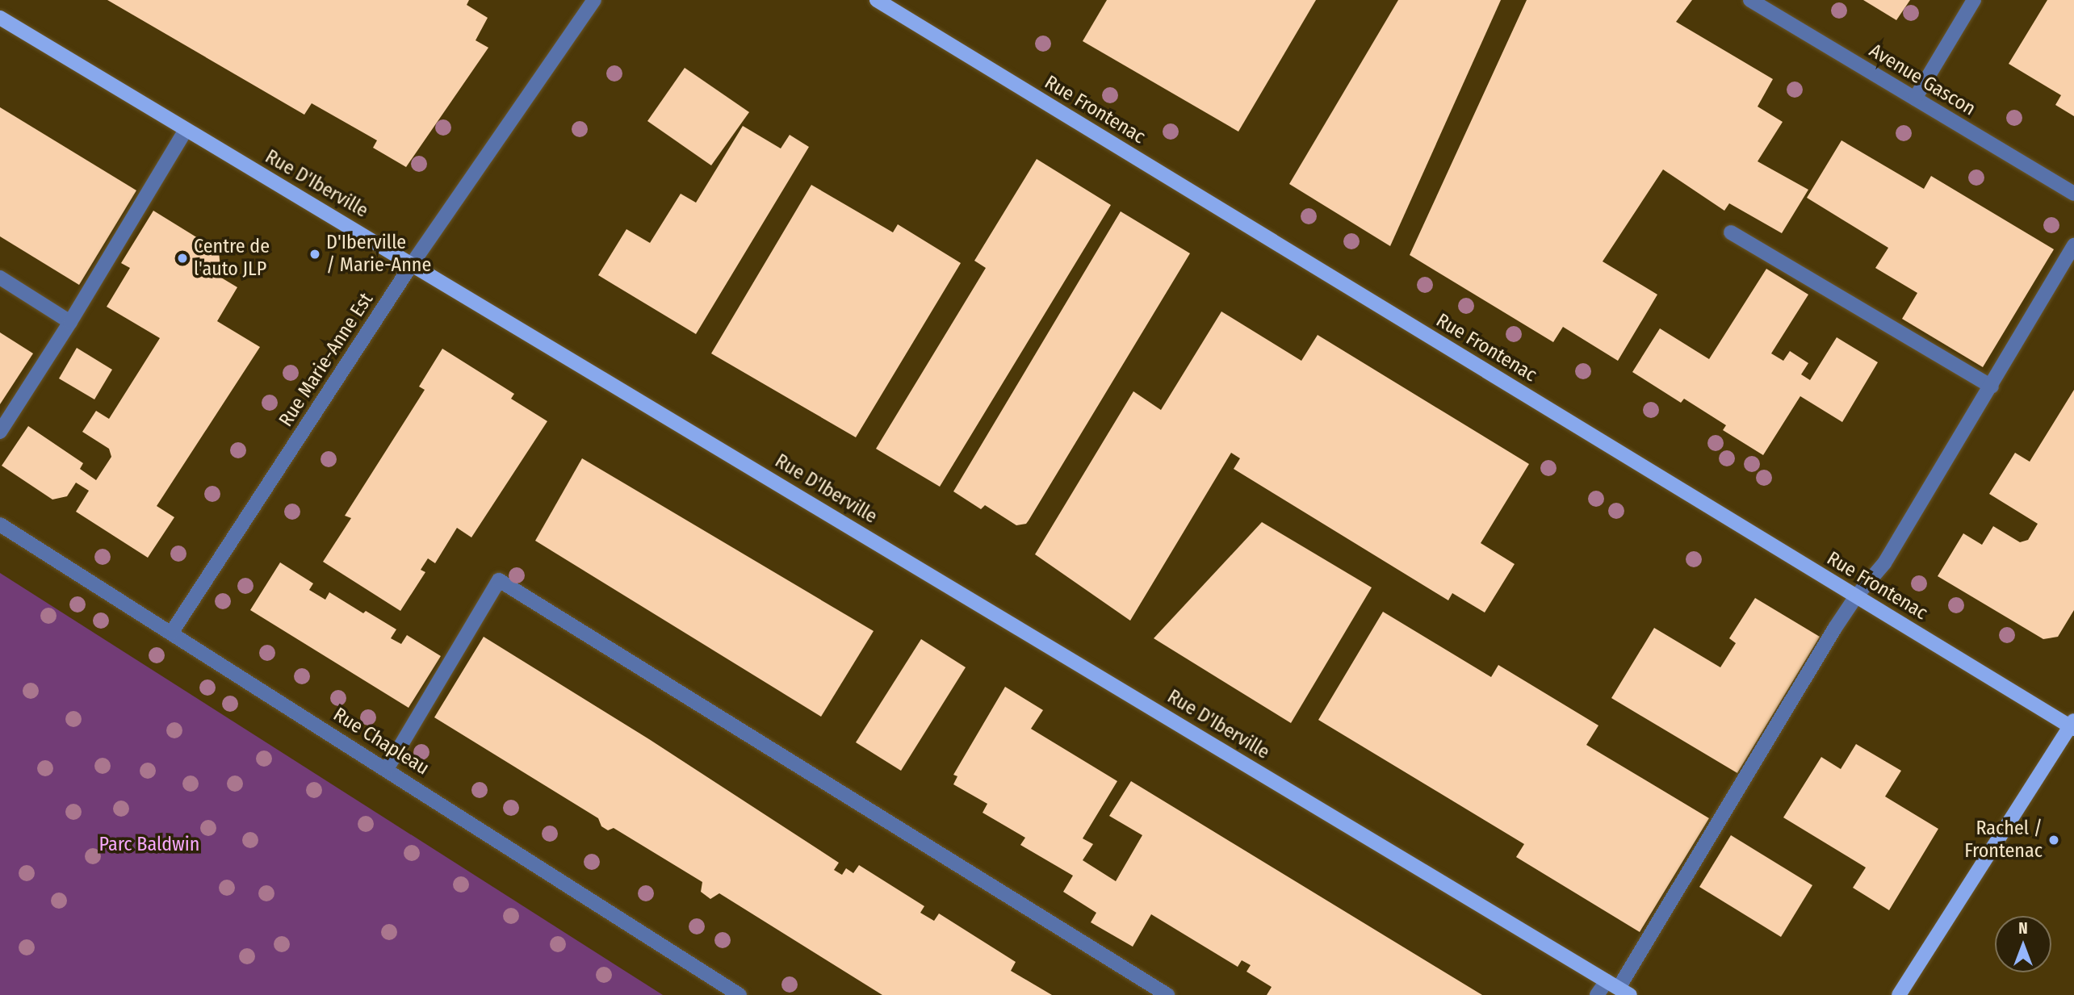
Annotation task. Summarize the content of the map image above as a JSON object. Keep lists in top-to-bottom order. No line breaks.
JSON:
{"streets":{"main road":["Rue Frontenac","Rue D'Iberville"],"street":["Avenue Gascon","Rue Marie-Anne Est","Rue Chapleau"]},"crossings":[["Rue D'Iberville","Rue Marie-Anne Est"],["Rue Marie-Anne Est","Rue Chapleau"]],"parks":["Parc Baldwin"],"places":["D'Iberville / Marie-Anne","Centre de l'auto JLP","Rachel / Frontenac"],"north":"top"}
